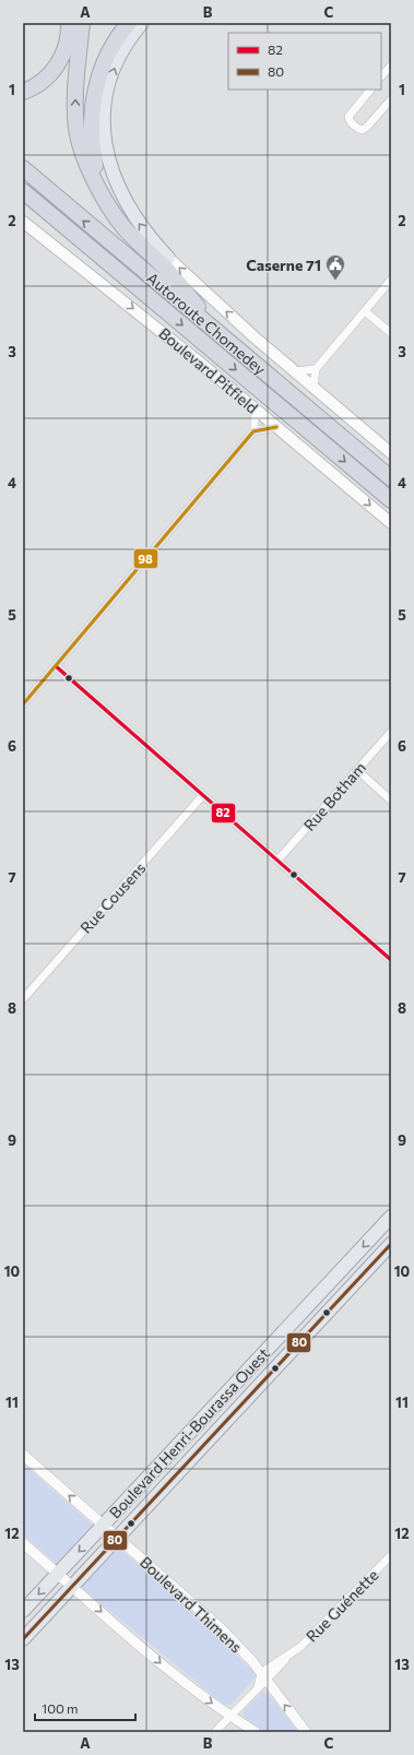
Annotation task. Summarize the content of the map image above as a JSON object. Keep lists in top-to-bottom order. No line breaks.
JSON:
{"streets":{"highway":["Autoroute Chomedey"],"main road":["Boulevard Pitfield","Boulevard Henri-Bourassa Ouest"],"street":["Rue Botham","Rue Cousens","Boulevard Thimens","Rue Guénette"]},"crossings":[["Boulevard Henri-Bourassa Ouest","Boulevard Thimens"],["Boulevard Thimens","Rue Guénette"]],"places":{"public building":["Caserne 71"]},"lines":["transit line 98","transit line 82","transit line 80"],"legend":["82","80"],"scale_bar":"100 m","grid":{"columns":["A","B","C"],"rows":["1","2","3","4","5","6","7","8","9","10","11","12","13"]}}
